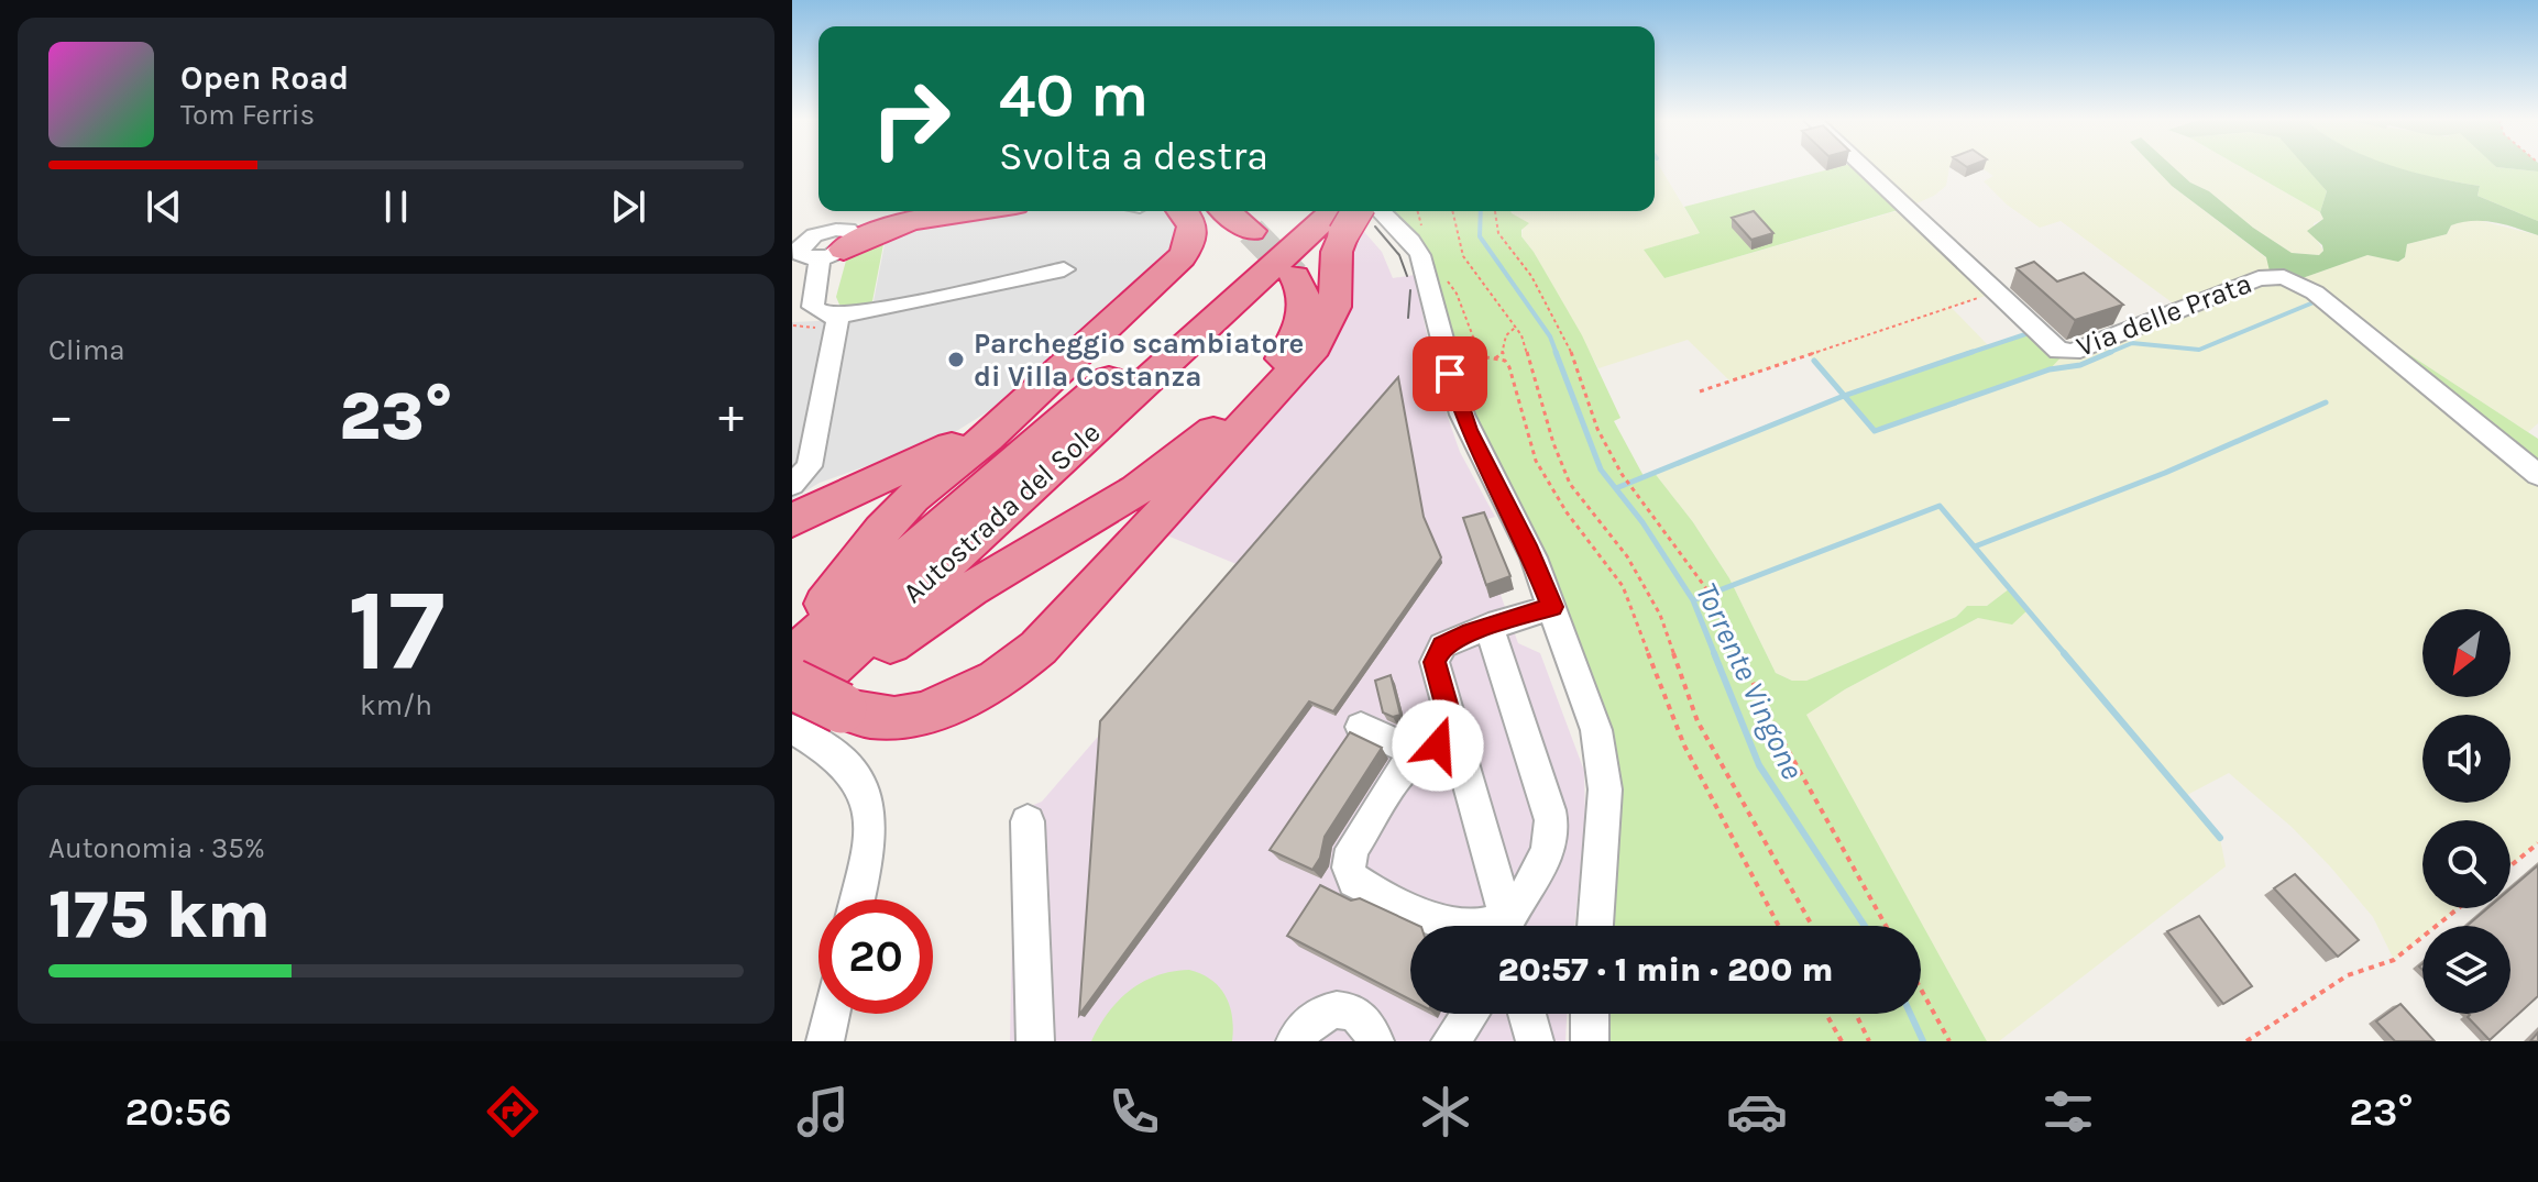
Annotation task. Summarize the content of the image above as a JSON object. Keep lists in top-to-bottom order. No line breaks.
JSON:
{"streets":{"highway":["Autostrada del Sole"],"street":["Via delle Prata"]},"water":["Torrente Vingone"],"places":["Parcheggio scambiatore di Villa Costanza"],"north":"bottom left","page":{"turn":["40 m","Svolta a destra"],"song":["Open Road","Tom Ferris"],"tile":["Clima",["17","km/h"],["Autonomia · 35%","175 km"]],"heat":["−","23°","+"],"limit":"20","trip":"20:57 · 1 min · 200 m","tabs":["20:56","23°"]}}
